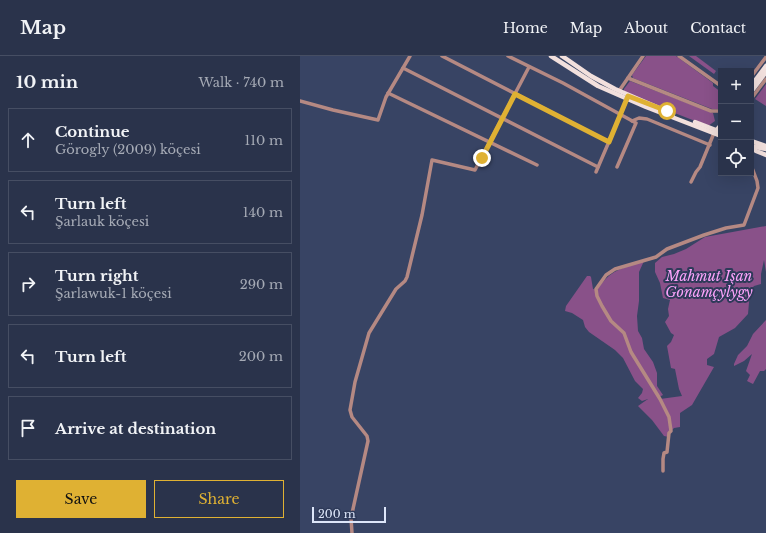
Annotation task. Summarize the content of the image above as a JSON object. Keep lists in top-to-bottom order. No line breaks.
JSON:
{"parks":["Mahmut Işan Gonamçylygy"],"scale_bar":"200 m","page":{"header":"Map","nav":["Home","Map","About","Contact"],"heading":["10 min","Walk · 740 m"],"map_buttons":["+","−"],"list":[["Continue","Görogly (2009) köçesi","110 m"],["Turn left","Şarlauk köçesi","140 m"],["Turn right","Şarlawuk-1 köçesi","290 m"],["Turn left","200 m"],"Arrive at destination"],"buttons":["Save","Share"],"scale":"200 m"}}
